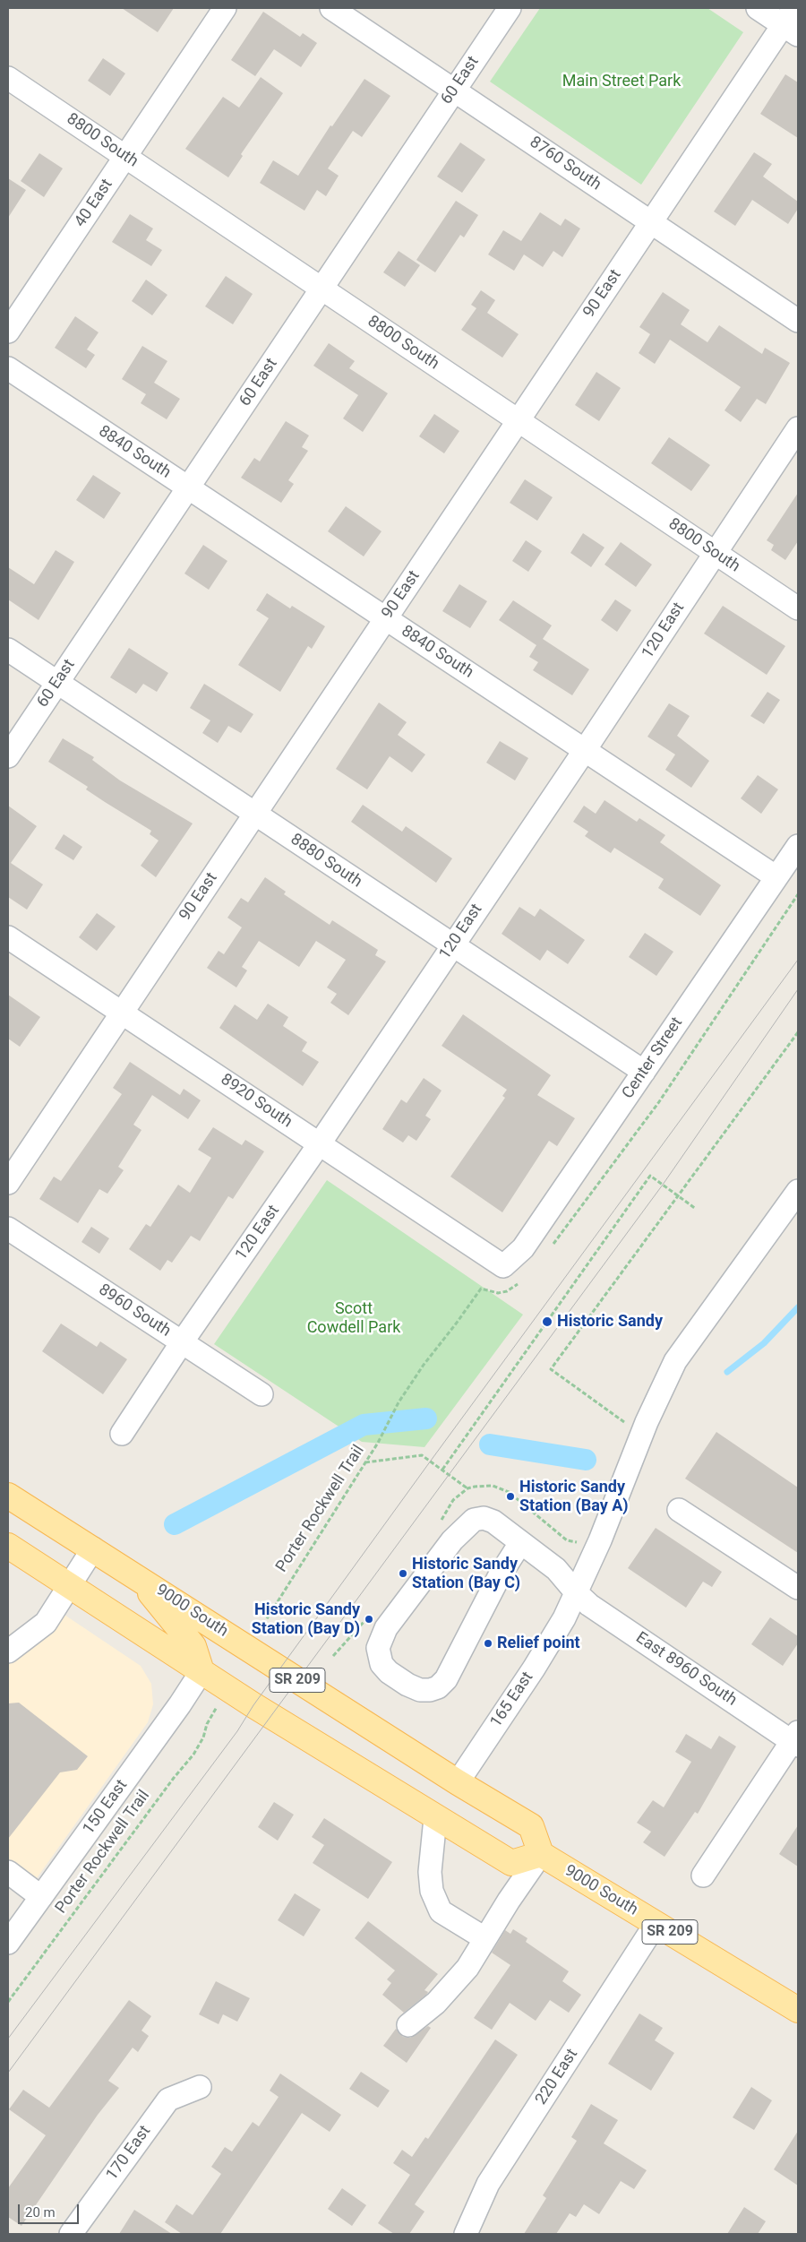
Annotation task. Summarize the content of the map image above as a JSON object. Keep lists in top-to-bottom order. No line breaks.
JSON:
{"streets":{"main road":["9000 South","SR 209"],"street":["60 East","8800 South","8760 South","40 East","90 East","8840 South","120 East","8880 South","Center Street","8920 South","8960 South","East 8960 South","165 East","150 East","220 East","170 East"],"path":["Porter Rockwell Trail"]},"crossings":[["60 East","8800 South"],["60 East","8760 South"],["60 East","8840 South"],["60 East","8880 South"],["8800 South","40 East"],["8800 South","90 East"],["8800 South","120 East"],["8760 South","90 East"],["90 East","8840 South"],["90 East","8880 South"],["90 East","8920 South"],["8840 South","120 East"],["8840 South","Center Street"],["120 East","8880 South"],["120 East","8920 South"],["120 East","8960 South"],["8880 South","Center Street"],["Center Street","8920 South"],["9000 South","SR 209"],["9000 South","165 East"],["9000 South","220 East"],["East 8960 South","165 East"],["SR 209","150 East"]],"parks":["Main Street Park","Scott Cowdell Park"],"places":["Historic Sandy","Historic Sandy Station (Bay A)","Historic Sandy Station (Bay C)","Historic Sandy Station (Bay D)","Relief point"],"scale_bar":"20 m"}
